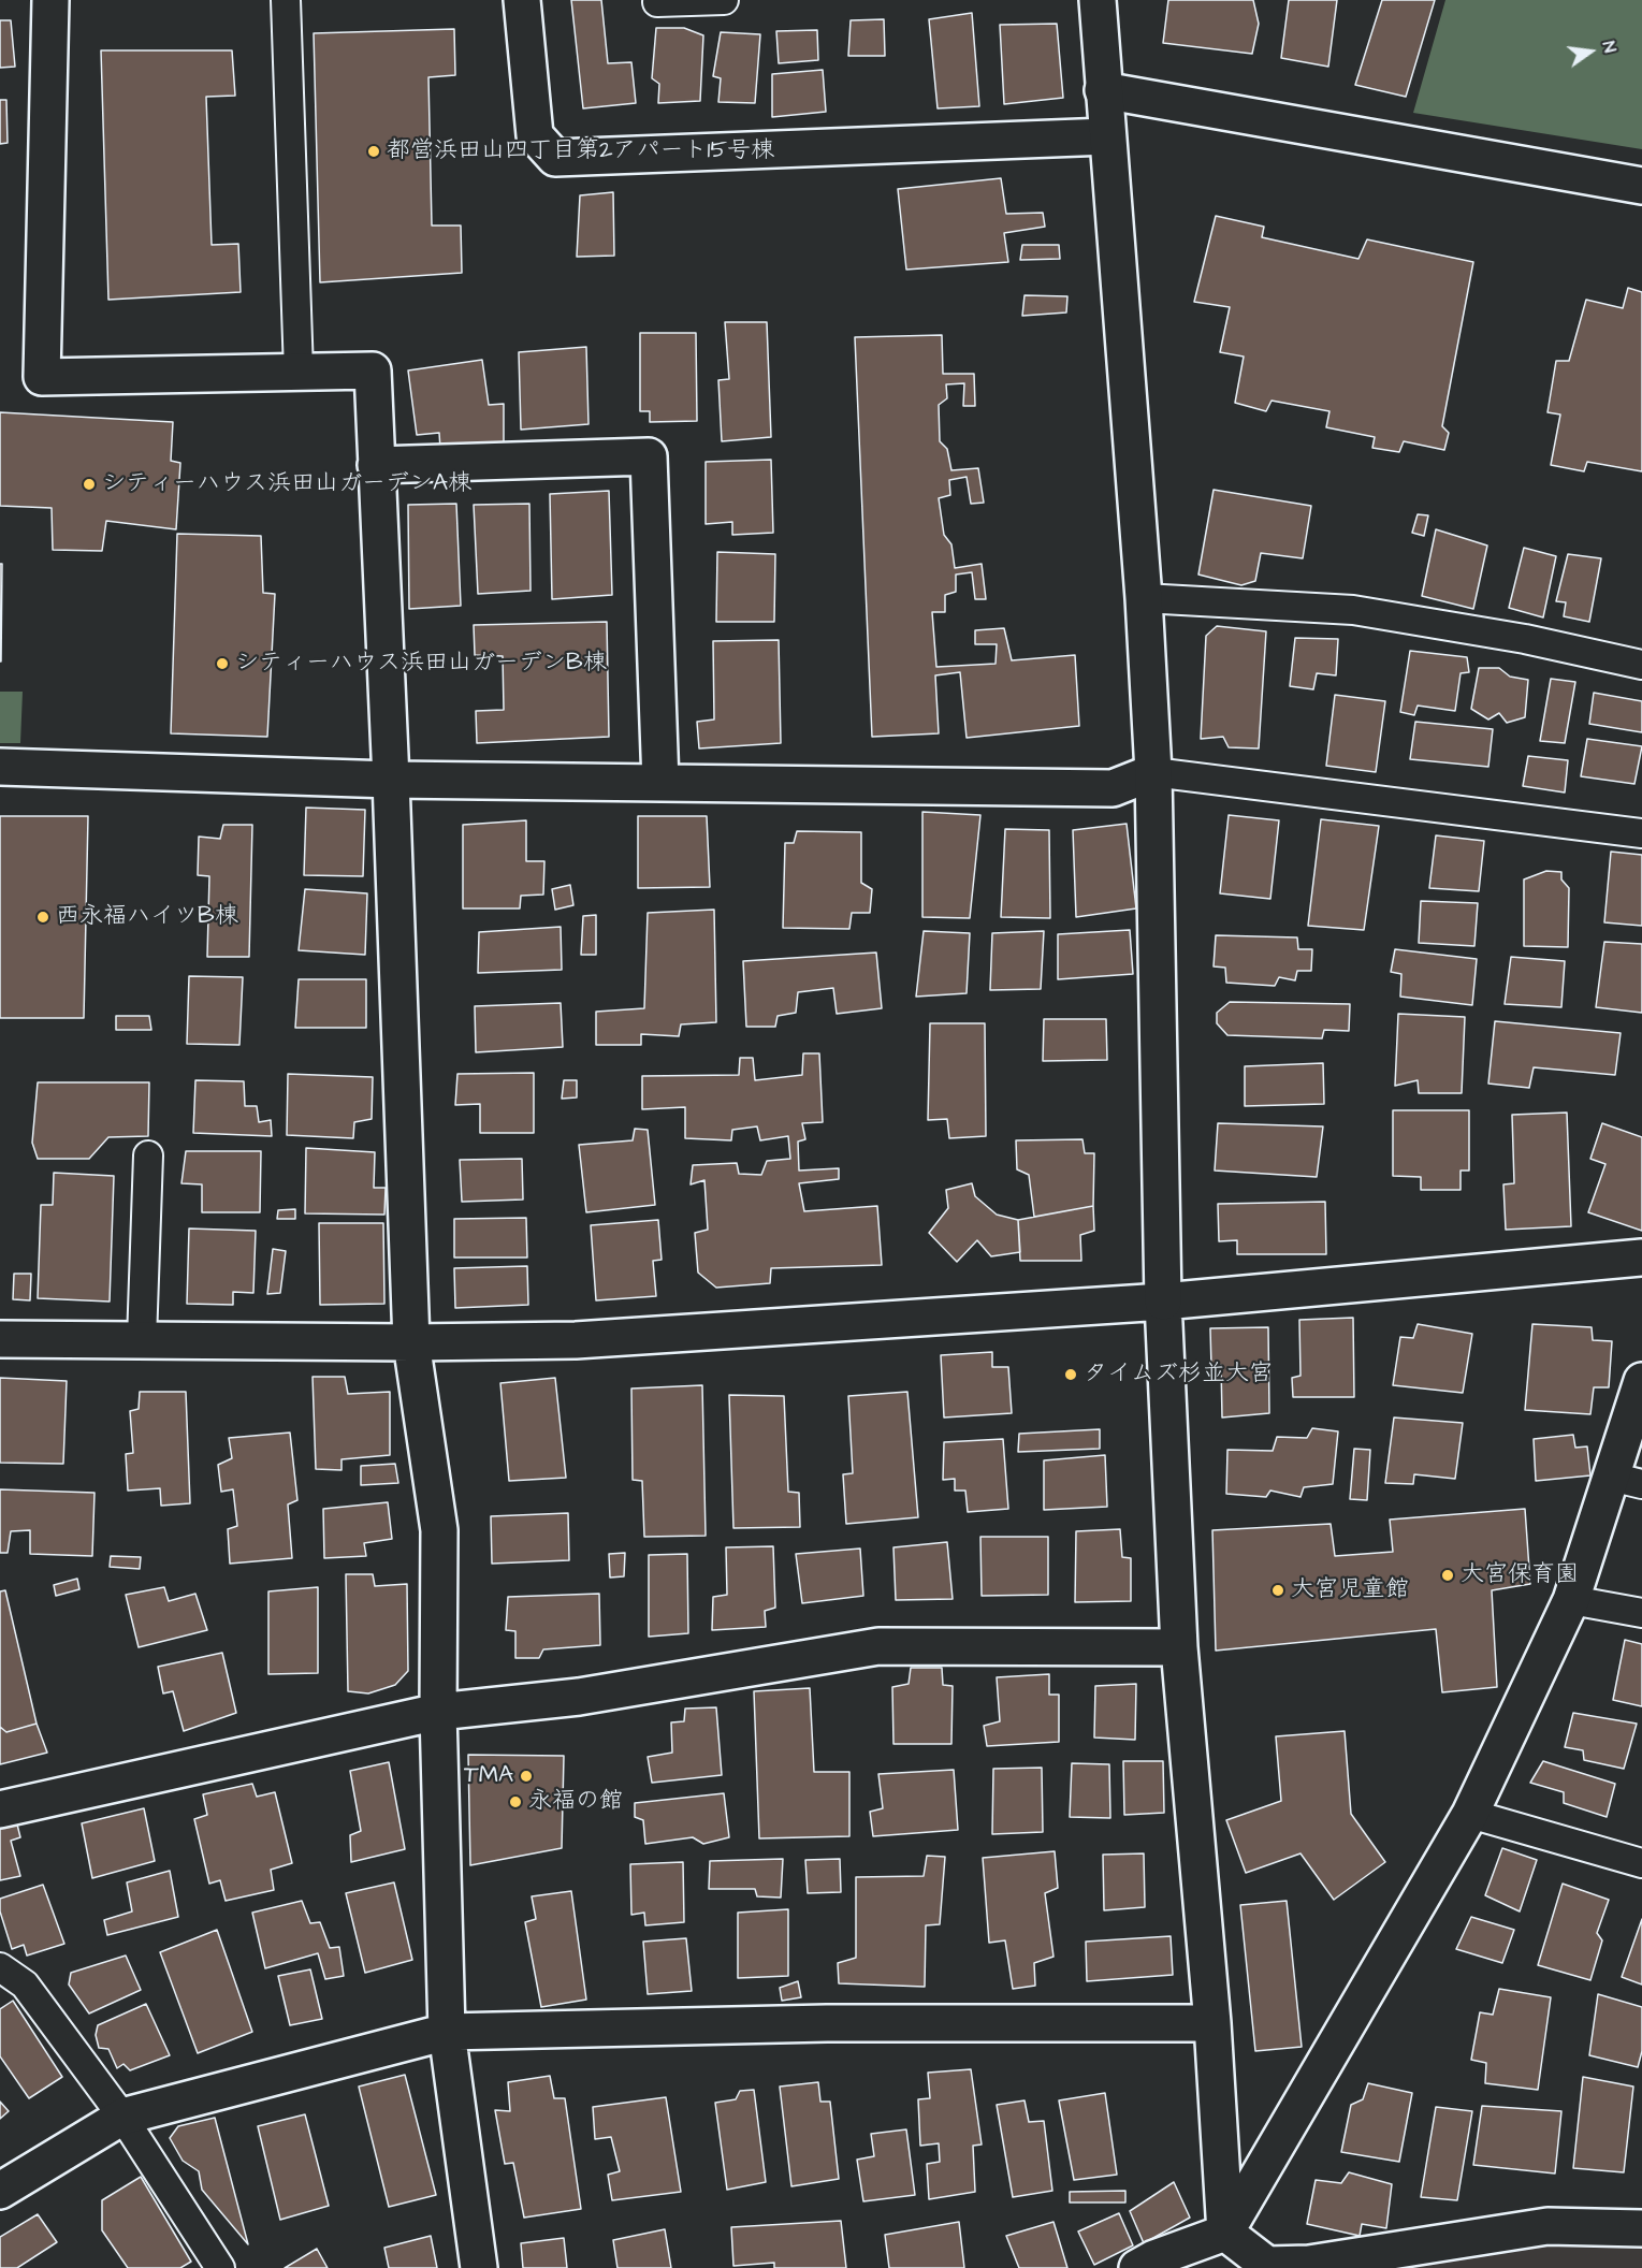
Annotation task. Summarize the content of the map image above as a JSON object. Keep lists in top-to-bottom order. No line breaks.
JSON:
{"places":["都営浜田山四丁目第2アパート15号棟","シティーハウス浜田山ガーデンA棟","シティーハウス浜田山ガーデンB棟","西永福ハイツB棟","タイムズ杉並大宮","大宮保育園","大宮児童館","TMA","永福の館"],"north":"right"}
